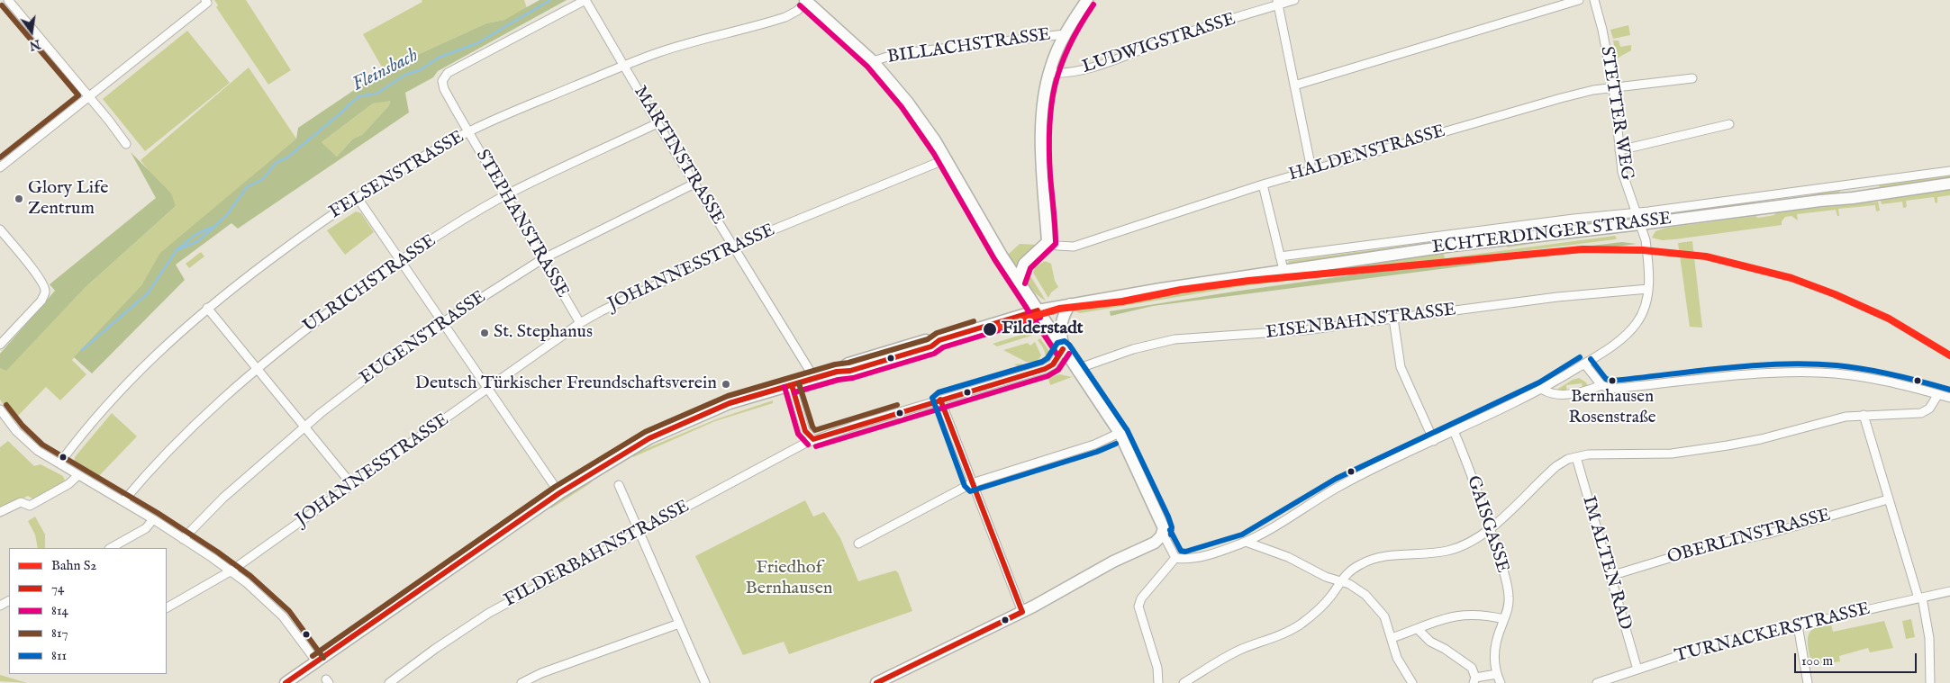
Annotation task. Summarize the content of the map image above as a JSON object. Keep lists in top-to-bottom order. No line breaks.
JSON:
{"streets":{"main road":["ECHTERDINGER STRASSE"],"street":["LUDWIGSTRASSE","BILLACHSTRASSE","STETTER WEG","HALDENSTRASSE","MARTINSTRASSE","FELSENSTRASSE","STEPHANSTRASSE","JOHANNESSTRASSE","ULRICHSTRASSE","EISENBAHNSTRASSE","EUGENSTRASSE","GAISGASSE","OBERLINSTRASSE","FILDERBAHNSTRASSE","IM ALTEN RAD","TURNACKERSTRASSE"]},"crossings":[["STETTER WEG","HALDENSTRASSE"],["STETTER WEG","ECHTERDINGER STRASSE"],["STETTER WEG","EISENBAHNSTRASSE"],["STETTER WEG","GAISGASSE"],["MARTINSTRASSE","FELSENSTRASSE"],["MARTINSTRASSE","STEPHANSTRASSE"],["MARTINSTRASSE","ECHTERDINGER STRASSE"],["MARTINSTRASSE","JOHANNESSTRASSE"],["MARTINSTRASSE","ULRICHSTRASSE"],["MARTINSTRASSE","EUGENSTRASSE"],["FELSENSTRASSE","STEPHANSTRASSE"],["STEPHANSTRASSE","JOHANNESSTRASSE"],["STEPHANSTRASSE","ULRICHSTRASSE"],["STEPHANSTRASSE","EUGENSTRASSE"],["OBERLINSTRASSE","IM ALTEN RAD"],["IM ALTEN RAD","TURNACKERSTRASSE"]],"water":["Fleinsbach"],"parks":["Friedhof Bernhausen"],"places":["Glory Life Zentrum","Filderstadt","St. Stephanus","Bernhausen Rosenstraße","Deutsch Türkischer Freundschaftsverein"],"lines":["transit line 814","transit line 817","rail line S2","transit line 74","transit line 811"],"legend":["Bahn S2","74","814","817","811"],"scale_bar":"100 m","north":"bottom"}
